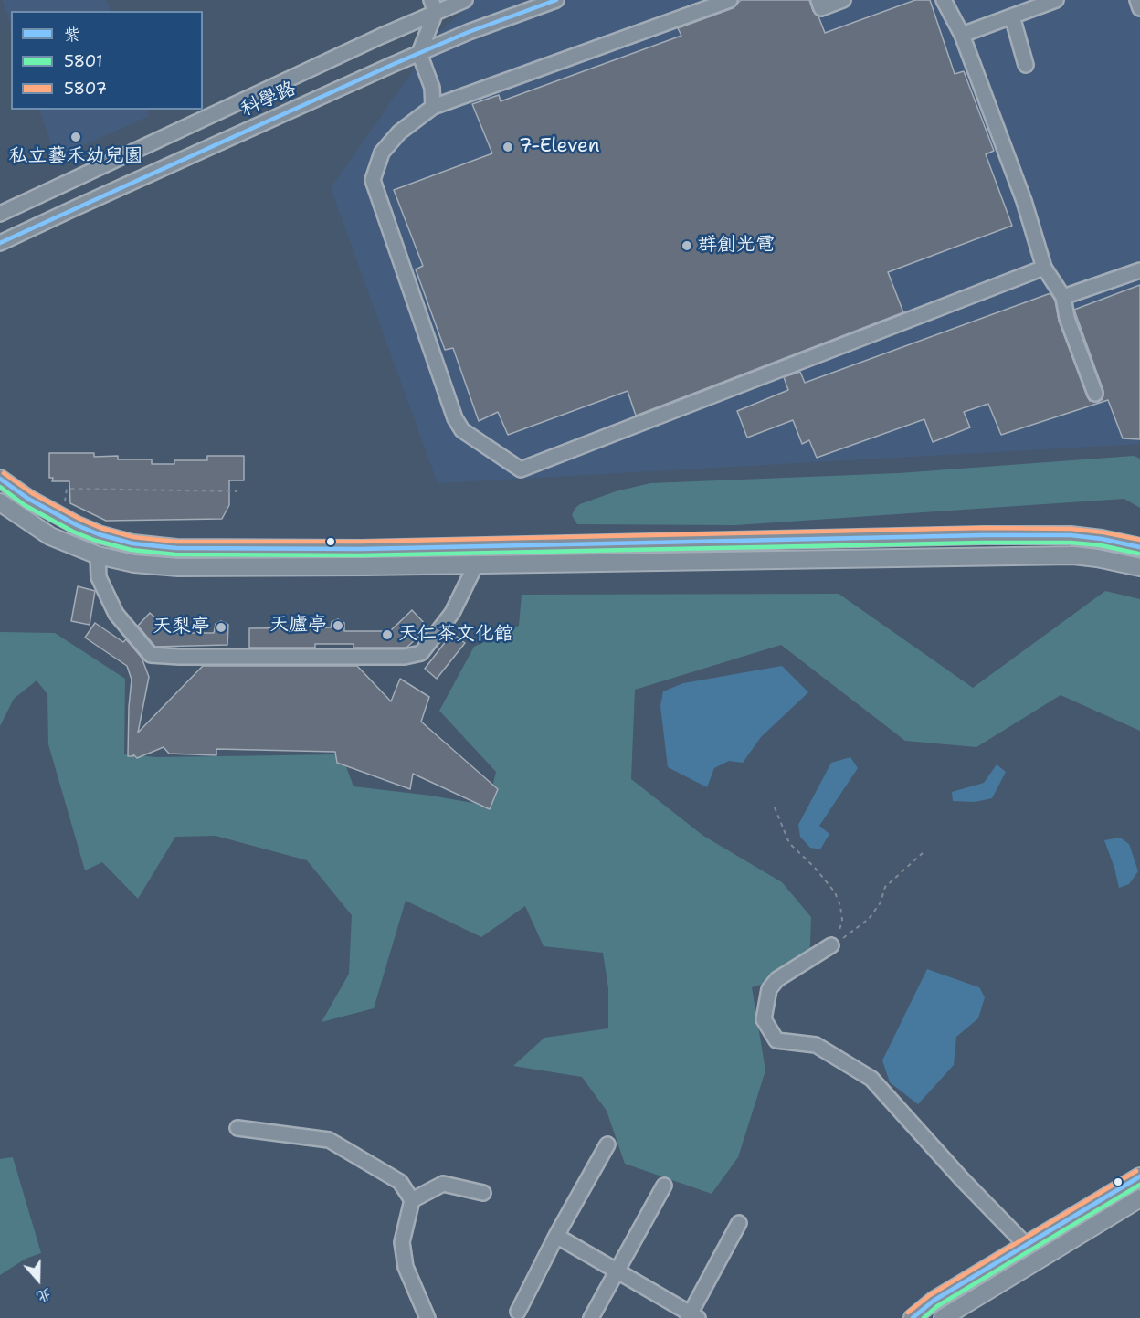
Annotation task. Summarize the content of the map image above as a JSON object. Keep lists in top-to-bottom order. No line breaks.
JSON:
{"streets":{"street":["科學路"]},"places":["私立藝禾幼兒園","7-Eleven","群創光電","天廬亭","天梨亭","天仁茶文化館"],"lines":["transit line 紫","transit line 5807","transit line 5801"],"legend":["紫","5801","5807"],"north":"bottom"}
